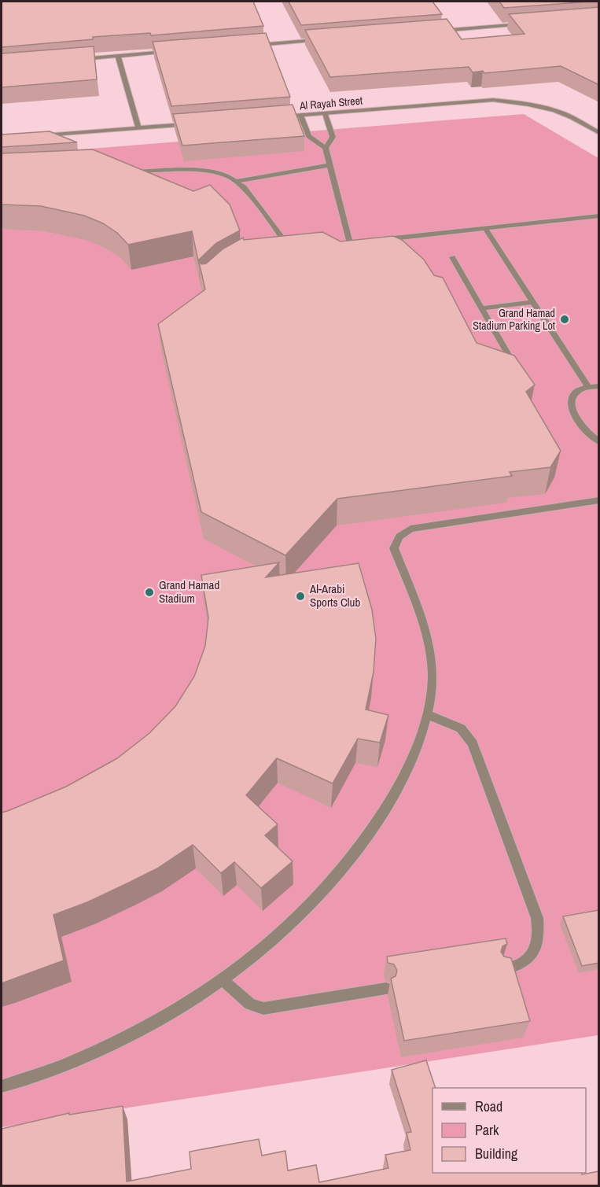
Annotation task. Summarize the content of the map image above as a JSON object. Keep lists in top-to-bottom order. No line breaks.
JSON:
{"streets":{"street":["Al Rayah Street"]},"places":["Grand Hamad Stadium Parking Lot","Grand Hamad Stadium","Al-Arabi Sports Club"],"legend":["Road","Park","Building"]}
